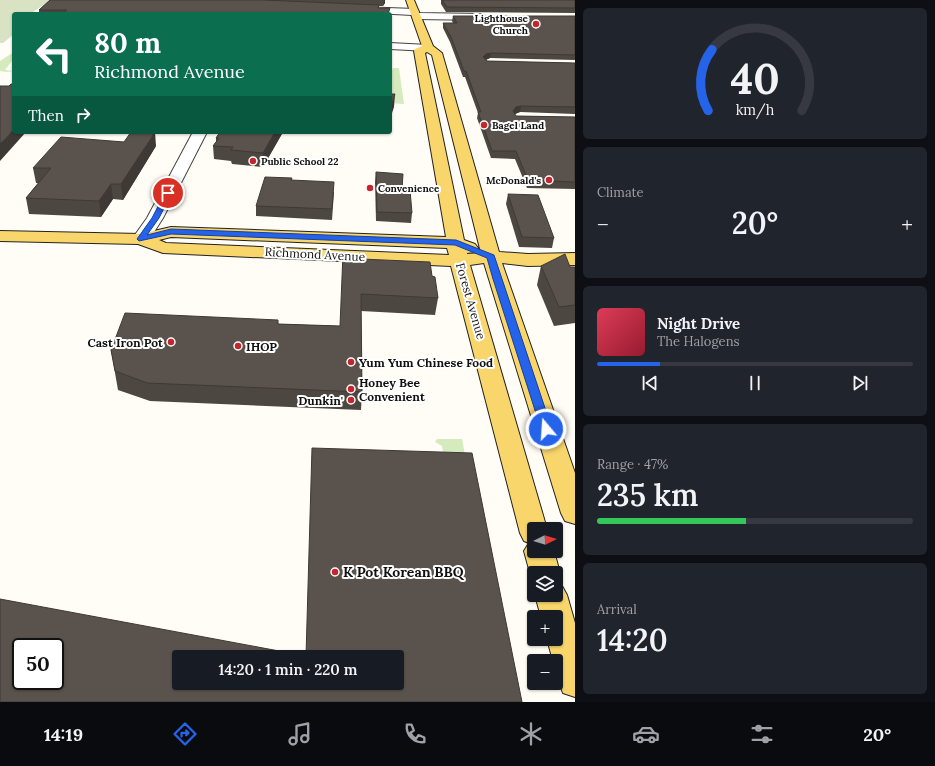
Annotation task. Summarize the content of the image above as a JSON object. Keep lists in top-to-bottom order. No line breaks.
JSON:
{"streets":{"main road":["Richmond Avenue","Forest Avenue"]},"crossings":[["Richmond Avenue","Forest Avenue"]],"places":["Lighthouse Church","Bagel Land","Public School 22","McDonald's","Convenience","Cast Iron Pot","IHOP","Yum Yum Chinese Food","Honey Bee Convenient","Dunkin'","K Pot Korean BBQ"],"north":"right","page":{"turn":["80 m","Richmond Avenue"],"then":"Then","tile":["Climate",["Range · 47%","235 km"],["Arrival","14:20"]],"heat":["−","20°","+"],"song":["Night Drive","The Halogens"],"map_buttons":["+","−"],"limit":"50","trip":"14:20 · 1 min · 220 m","tabs":["14:19","20°"],"gauge":["40","km/h"]}}
